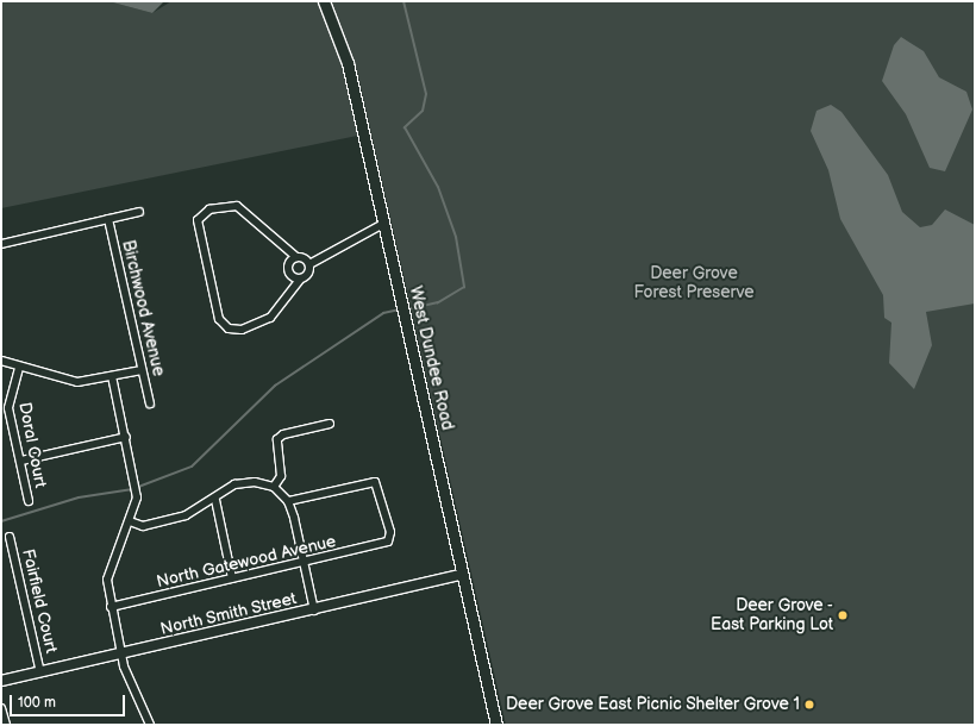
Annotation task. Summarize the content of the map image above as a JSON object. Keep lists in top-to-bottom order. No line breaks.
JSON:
{"streets":{"main road":["West Dundee Road"],"street":["Birchwood Avenue","Doral Court","North Gatewood Avenue","Fairfield Court","North Smith Street"]},"crossings":[["West Dundee Road","North Smith Street"],["Fairfield Court","North Smith Street"]],"parks":["Deer Grove Forest Preserve"],"places":["Deer Grove - East Parking Lot","Deer Grove East Picnic Shelter Grove 1"],"scale_bar":"100 m"}
